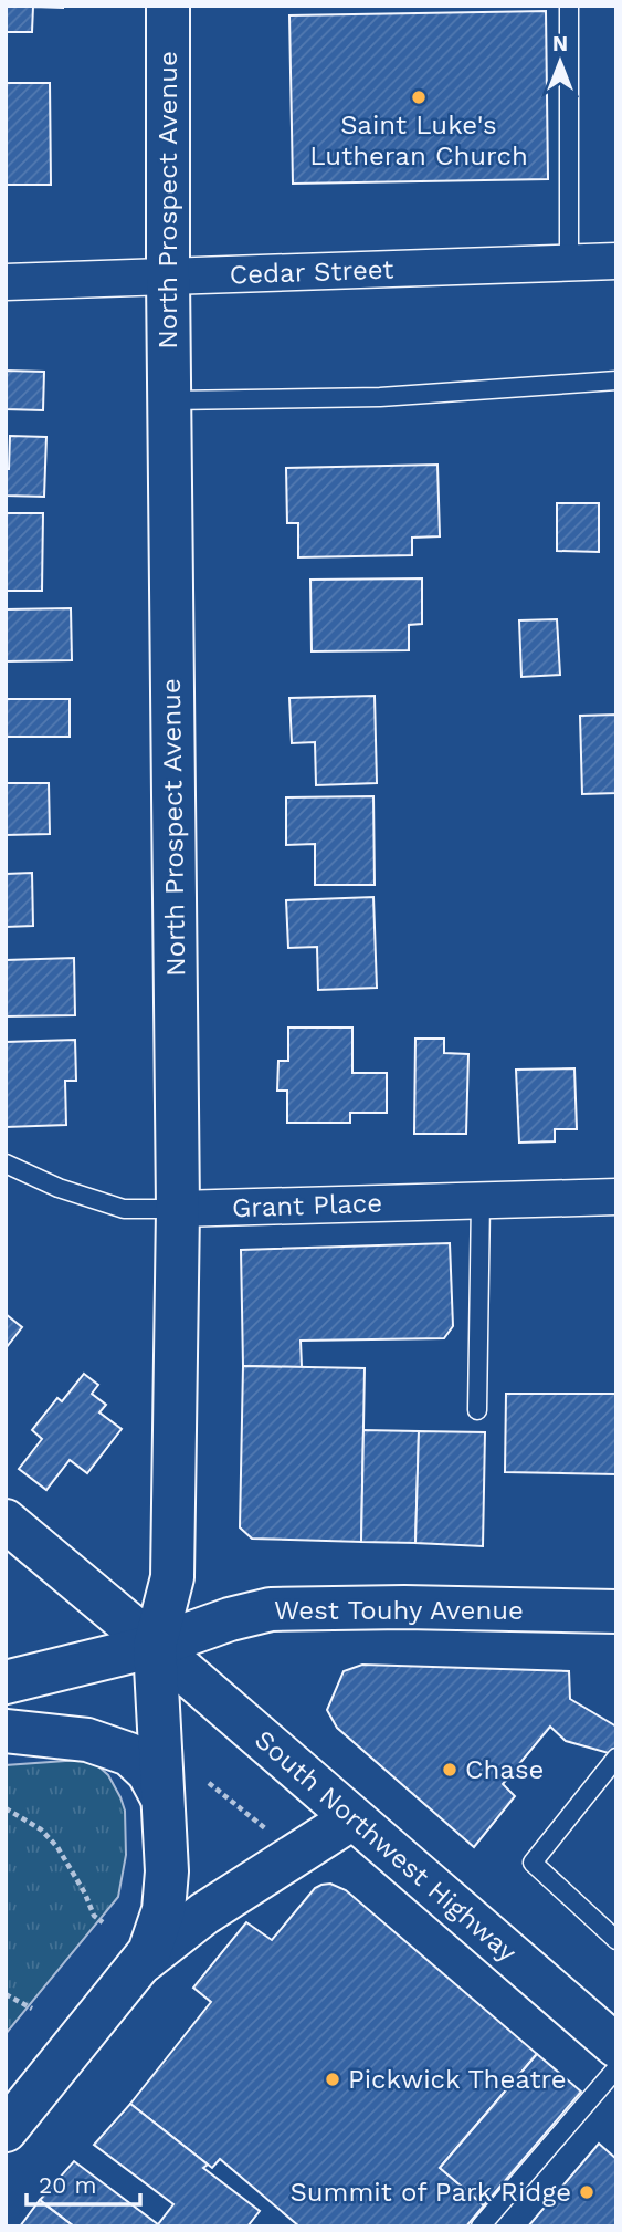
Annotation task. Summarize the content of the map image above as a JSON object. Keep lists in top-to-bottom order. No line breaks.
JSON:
{"streets":{"street":["North Prospect Avenue","Cedar Street","Grant Place","West Touhy Avenue","South Northwest Highway"]},"crossings":[["North Prospect Avenue","Cedar Street"],["North Prospect Avenue","Grant Place"],["North Prospect Avenue","West Touhy Avenue"],["North Prospect Avenue","South Northwest Highway"],["West Touhy Avenue","South Northwest Highway"]],"places":["Saint Luke's Lutheran Church","Chase","Pickwick Theatre","Summit of Park Ridge"],"scale_bar":"20 m","north":"top"}
